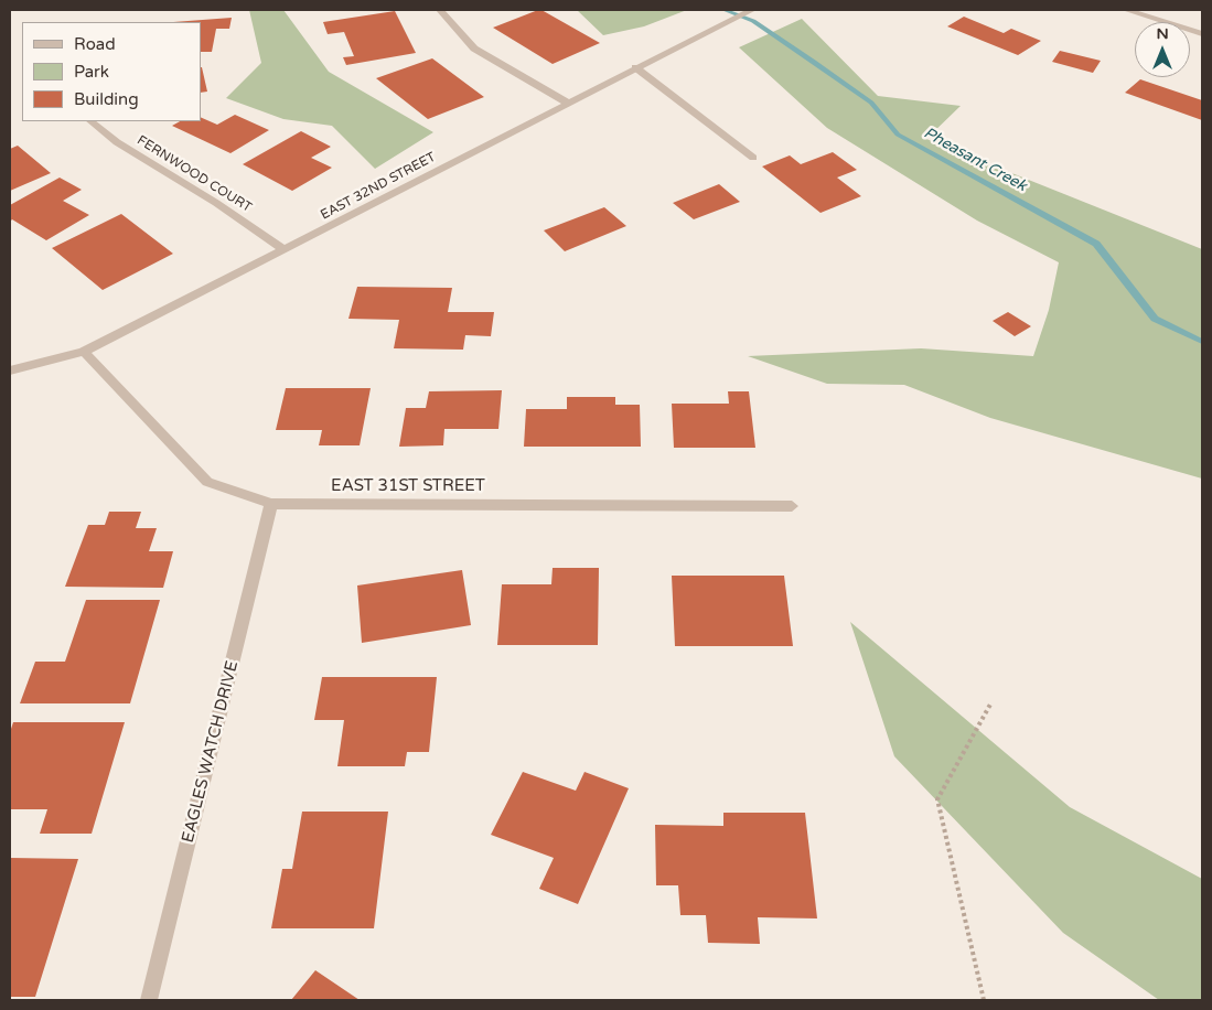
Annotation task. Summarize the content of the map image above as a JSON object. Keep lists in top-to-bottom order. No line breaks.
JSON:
{"streets":{"street":["FERNWOOD COURT","EAST 32ND STREET","EAST 31ST STREET","EAGLES WATCH DRIVE"]},"crossings":[["FERNWOOD COURT","EAST 32ND STREET"],["EAST 32ND STREET","EAST 31ST STREET"],["EAST 31ST STREET","EAGLES WATCH DRIVE"]],"water":["Pheasant Creek"],"legend":["Road","Park","Building"],"north":"top"}
